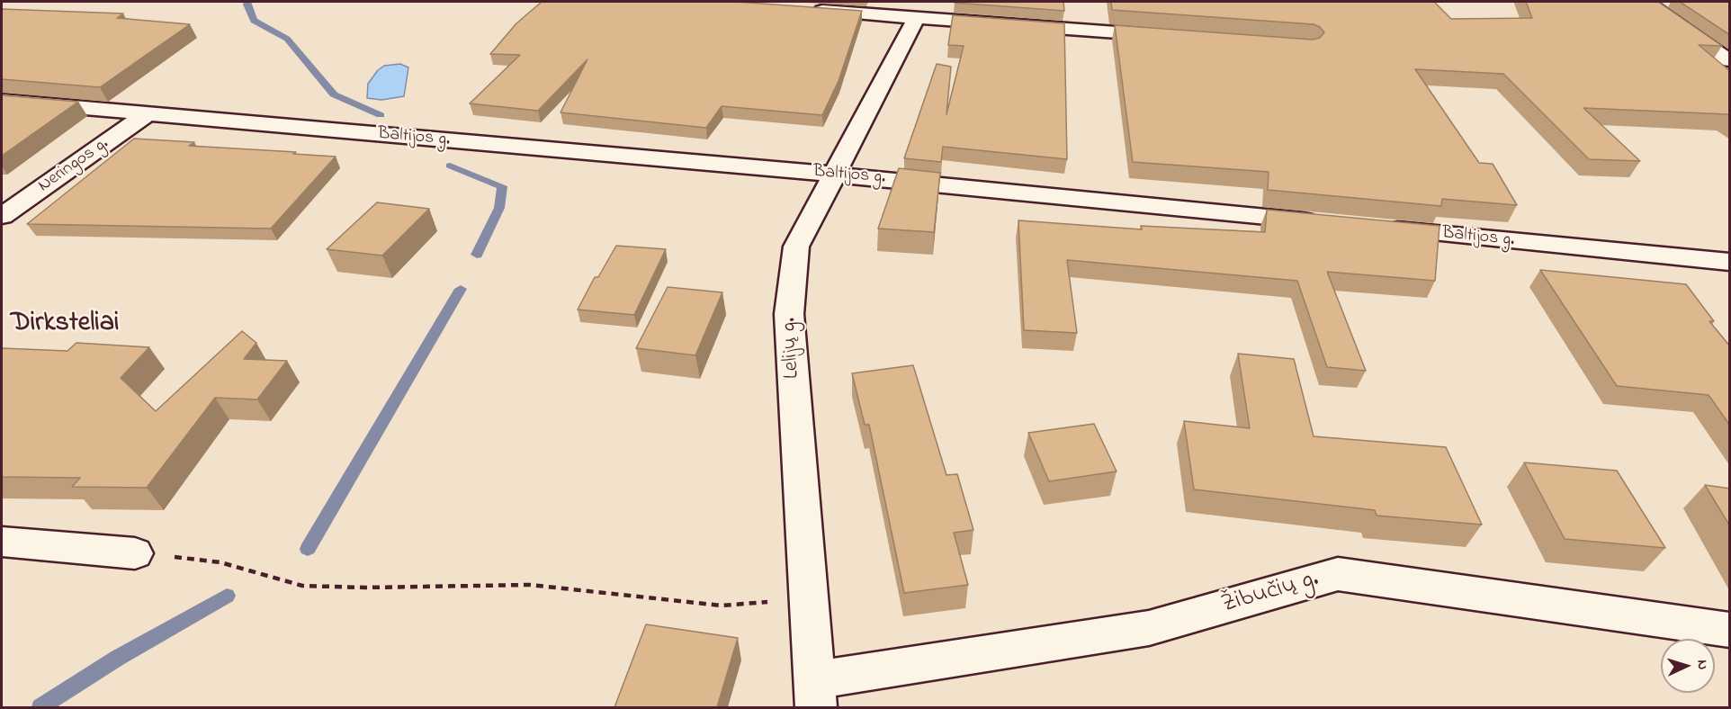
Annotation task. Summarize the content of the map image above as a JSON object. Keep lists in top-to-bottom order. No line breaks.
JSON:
{"streets":{"street":["Baltijos g.","Neringos g.","Lelijų g.","Žibučių g."]},"crossings":[["Baltijos g.","Neringos g."],["Baltijos g.","Lelijų g."],["Lelijų g.","Žibučių g."]],"districts":["Dirksteliai"],"north":"right"}
